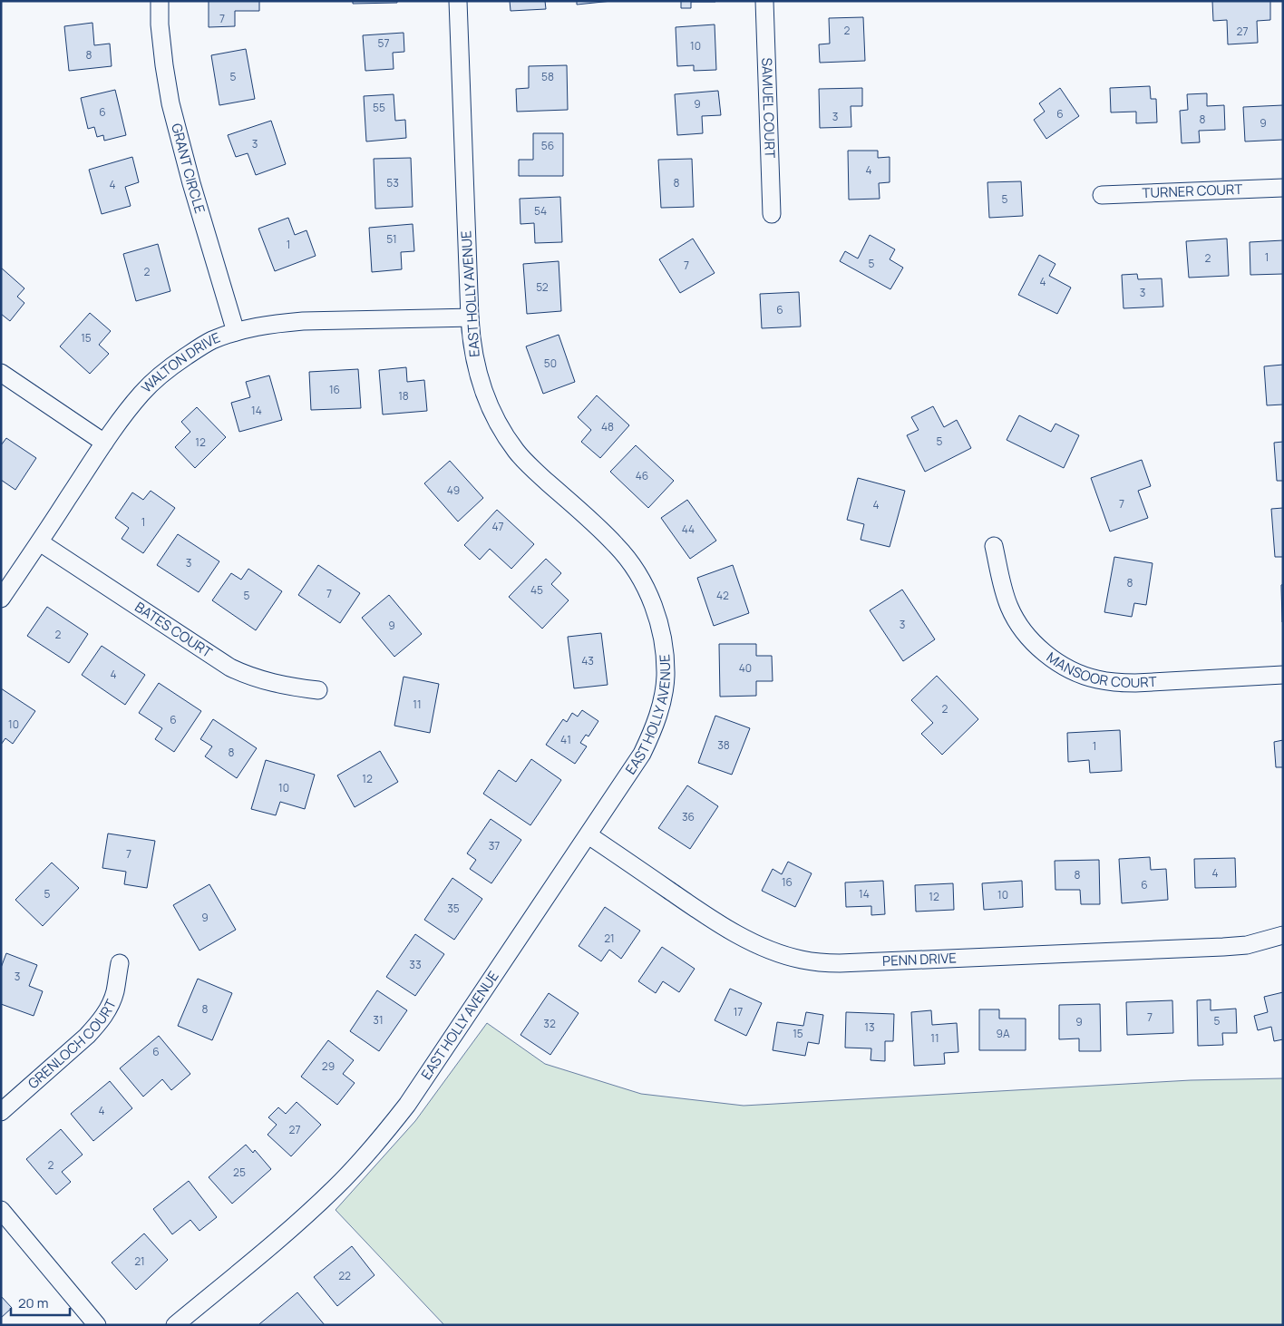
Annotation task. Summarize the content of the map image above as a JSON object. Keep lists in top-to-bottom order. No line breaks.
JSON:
{"streets":{"street":["SAMUEL COURT","GRANT CIRCLE","TURNER COURT","EAST HOLLY AVENUE","WALTON DRIVE","BATES COURT","MANSOOR COURT","PENN DRIVE","GRENLOCH COURT"]},"crossings":[["GRANT CIRCLE","WALTON DRIVE"],["EAST HOLLY AVENUE","WALTON DRIVE"],["EAST HOLLY AVENUE","PENN DRIVE"],["WALTON DRIVE","BATES COURT"]],"house_numbers":["7","2","27","57","10","8","5","58","9","55","6","6","3","8","9","3","56","4","53","8","4","5","54","51","1","1","2","5","7","2","4","52","3","6","15","50","16","18","14","48","5","12","46","49","7","4","1","47","44","3","8","45","7","5","42","3","9","2","43","40","4","11","2","6","10","41","38","1","8","12","10","36","37","7","4","8","16","6","5","14","10","12","35","9","21","33","3","8","17","7","31","5","9","32","13","15","9A","11","6","29","4","27","2","25","21","22"],"scale_bar":"20 m"}
